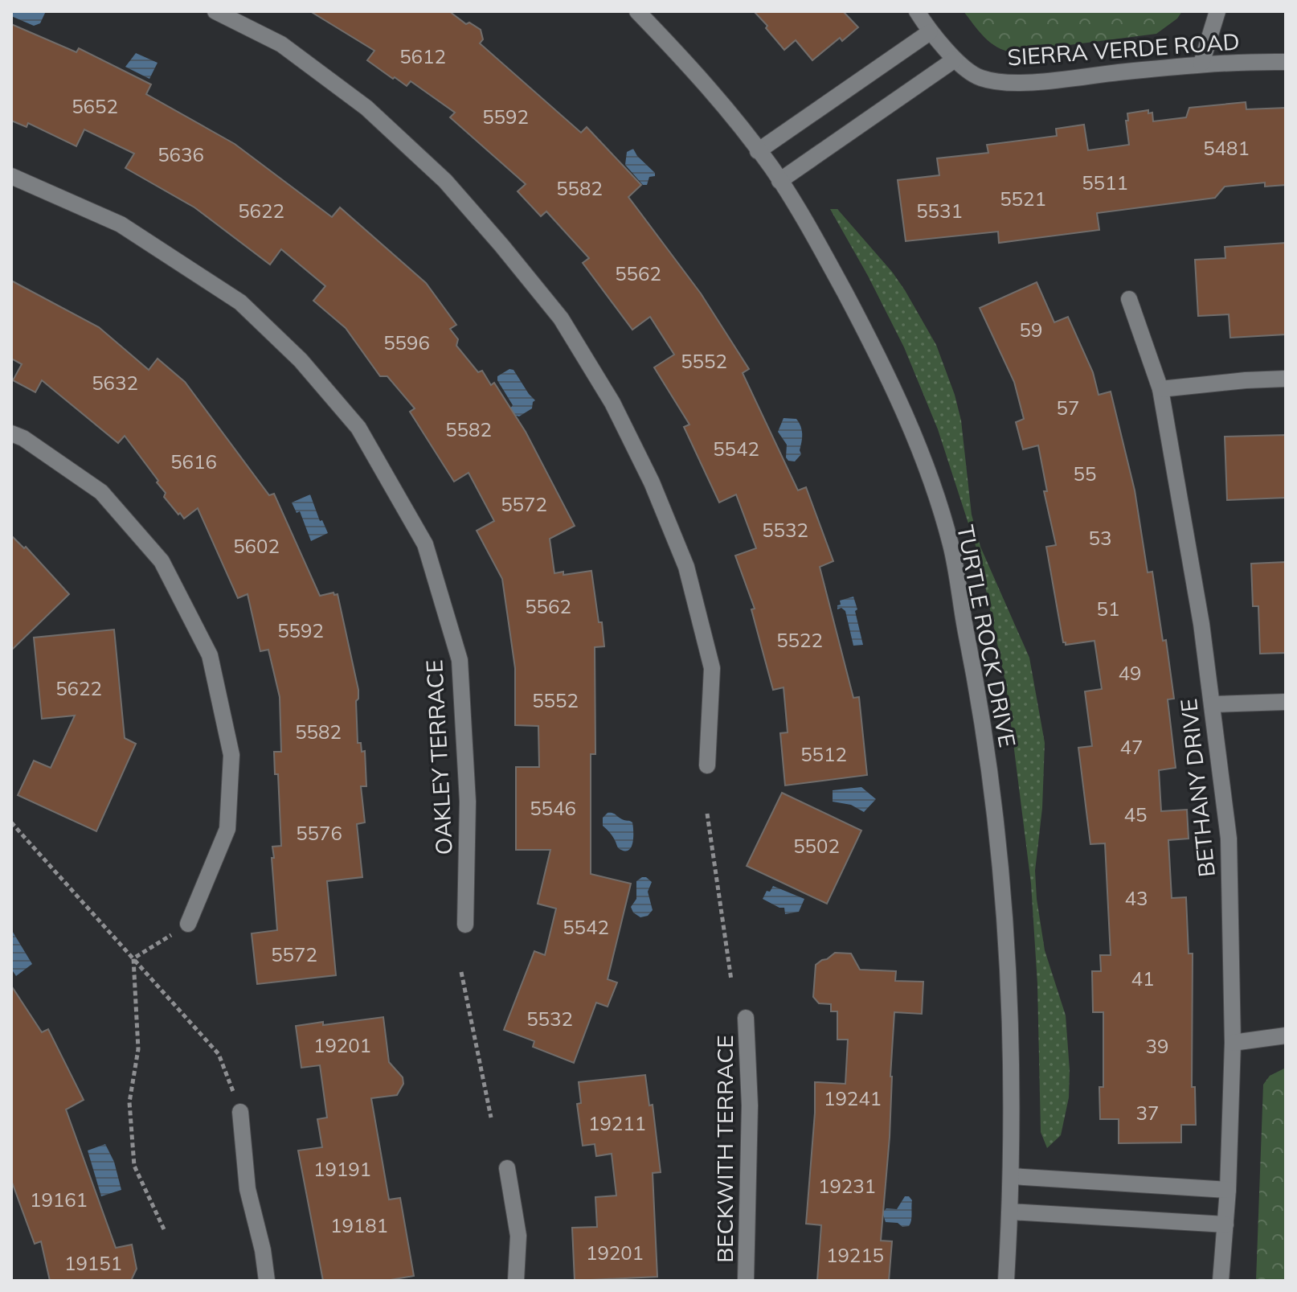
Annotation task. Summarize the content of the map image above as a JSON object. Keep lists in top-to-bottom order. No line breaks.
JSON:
{"streets":{"street":["SIERRA VERDE ROAD","TURTLE ROCK DRIVE","OAKLEY TERRACE","BETHANY DRIVE","BECKWITH TERRACE"]},"house_numbers":["5612","5652","5592","5481","5636","5511","5582","5521","5622","5531","5562","59","5596","5552","5632","57","5582","5542","5616","55","5572","5532","53","5602","5562","51","5592","5522","49","5622","5552","5582","47","5512","5546","45","5576","5502","43","5542","5572","41","5532","19201","39","19241","37","19211","19191","19231","19161","19181","19201","19215","19151"]}
